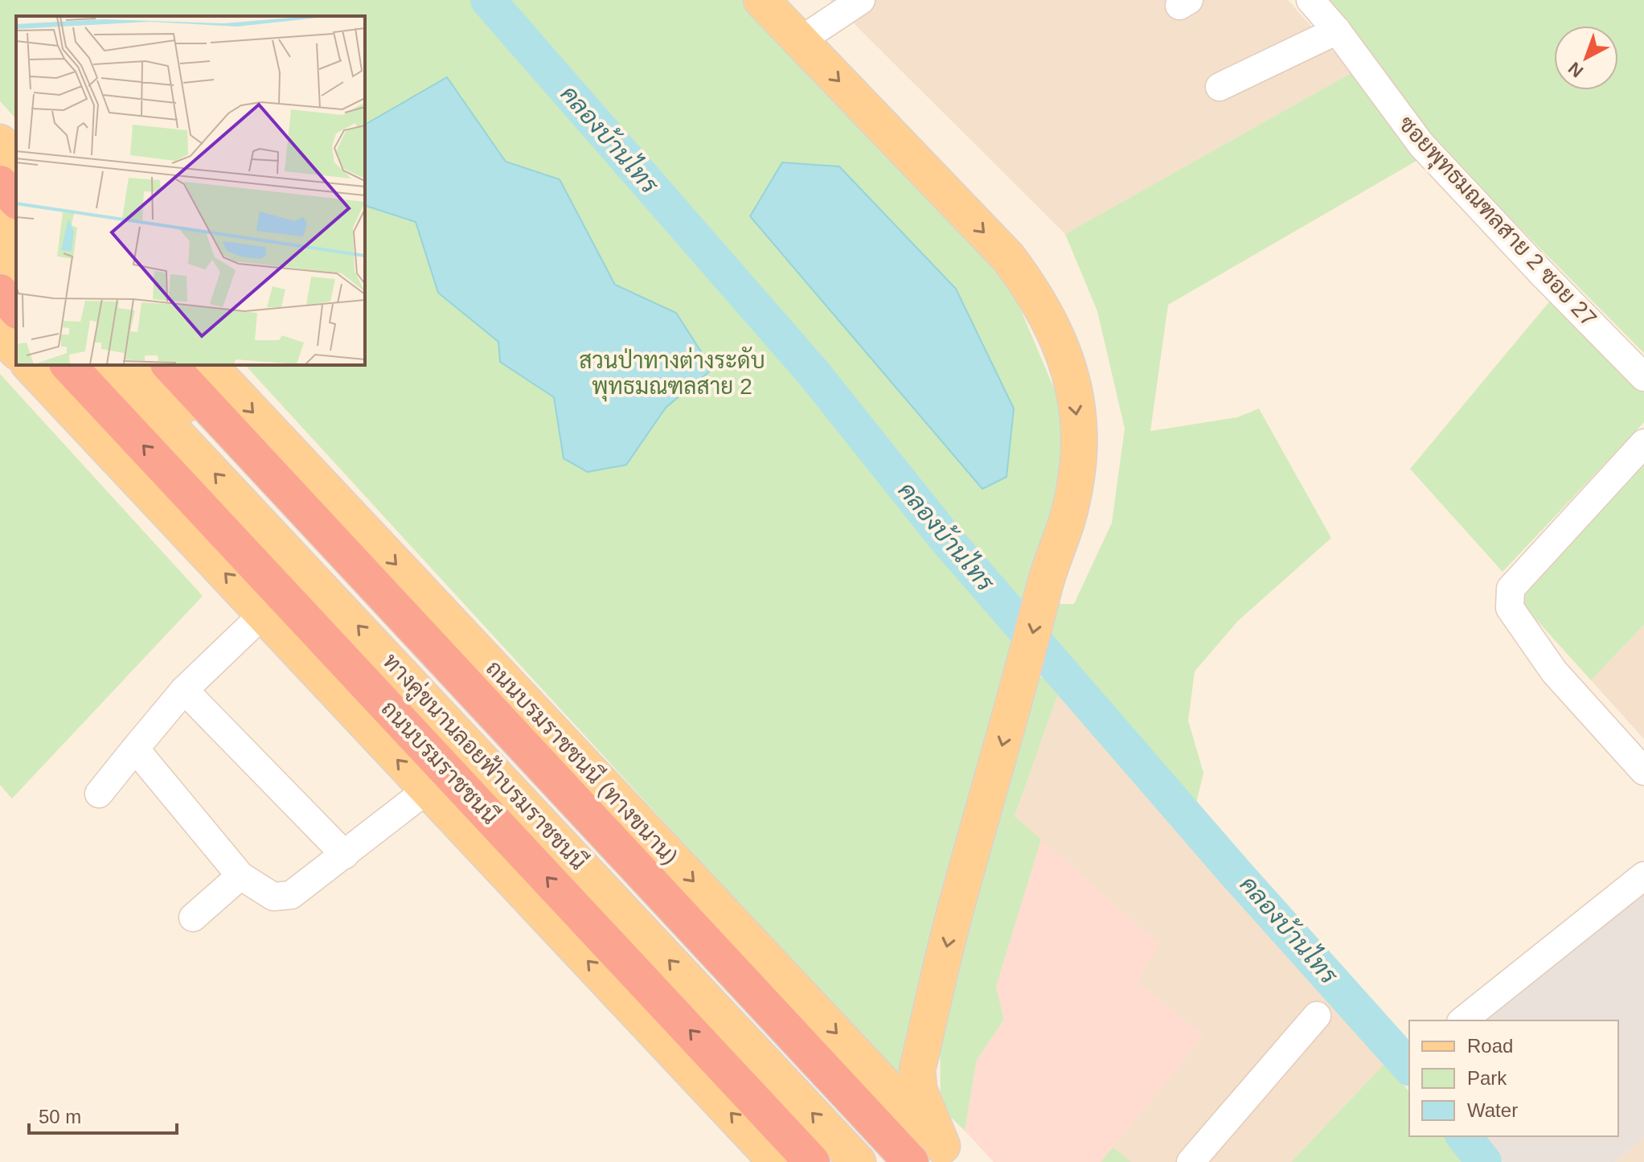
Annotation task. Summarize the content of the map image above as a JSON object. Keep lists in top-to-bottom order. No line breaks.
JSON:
{"streets":{"highway":["ถนนบรมราชชนนี"],"main road":["ทางคู่ขนานลอยฟ้าบรมราชชนนี","ถนนบรมราชชนนี (ทางขนาน)"],"street":["ซอยพุทธมณฑลสาย 2 ซอย 27"]},"water":["คลองบ้านไทร"],"parks":["สวนป่าทางต่างระดับ พุทธมณฑลสาย 2"],"legend":["Road","Park","Water"],"scale_bar":"50 m","north":"bottom left"}
